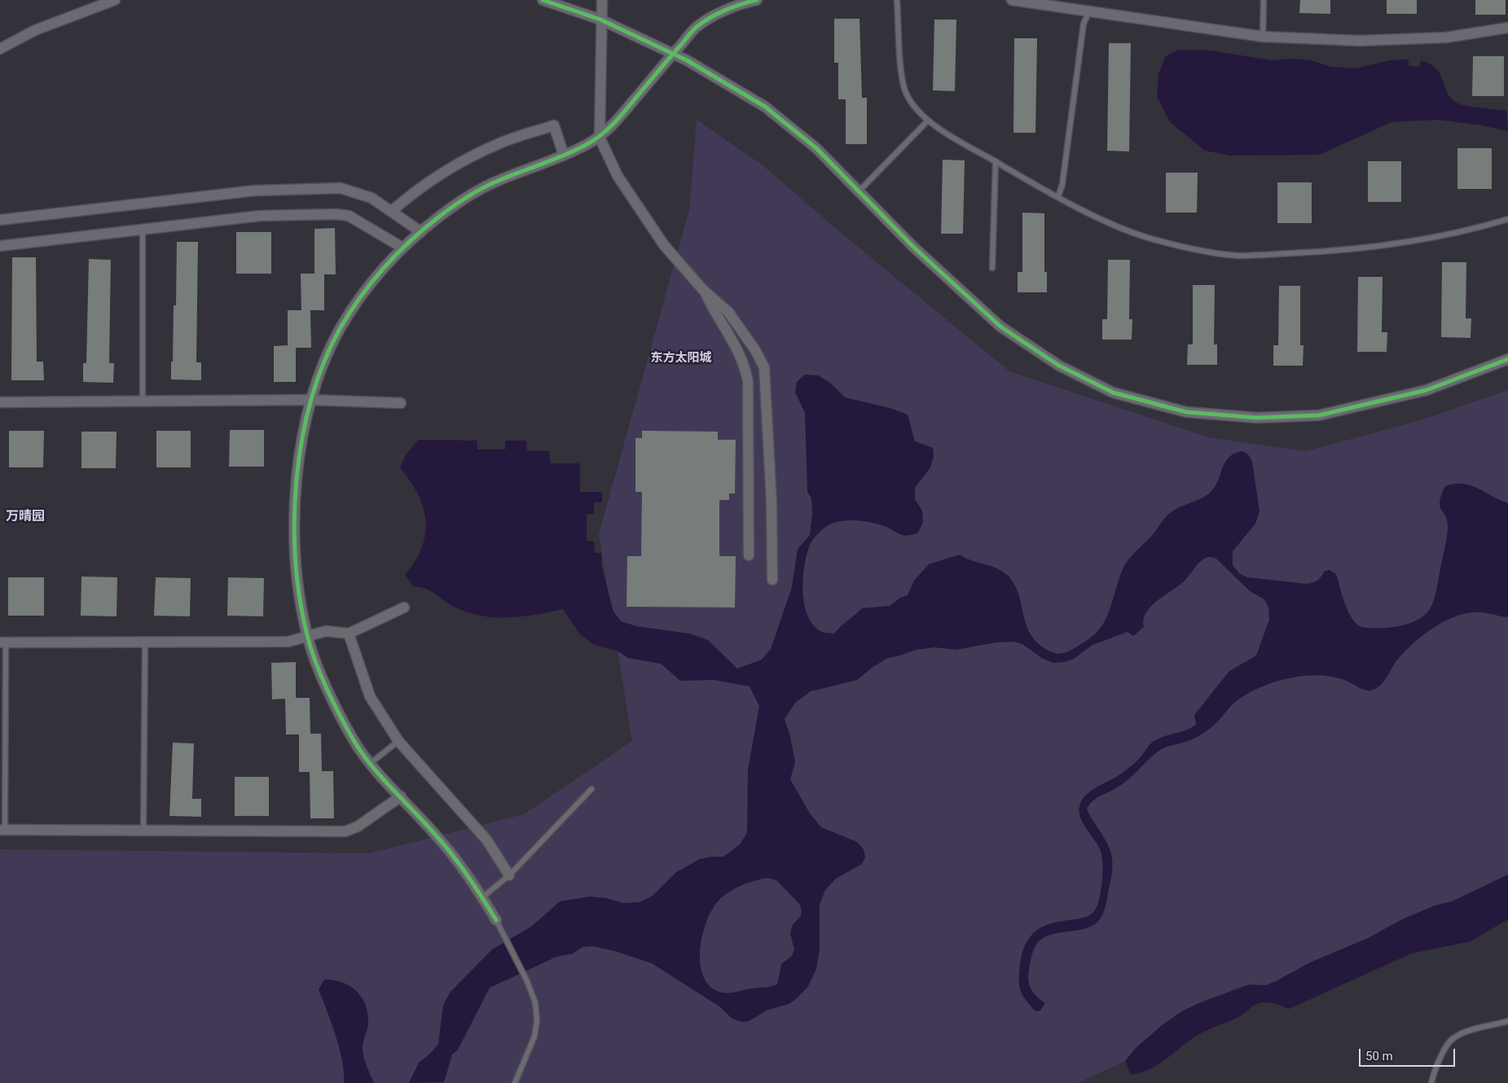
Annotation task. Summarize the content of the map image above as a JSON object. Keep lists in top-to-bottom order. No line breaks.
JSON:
{"districts":["东方太阳城","万晴园"],"scale_bar":"50 m"}
